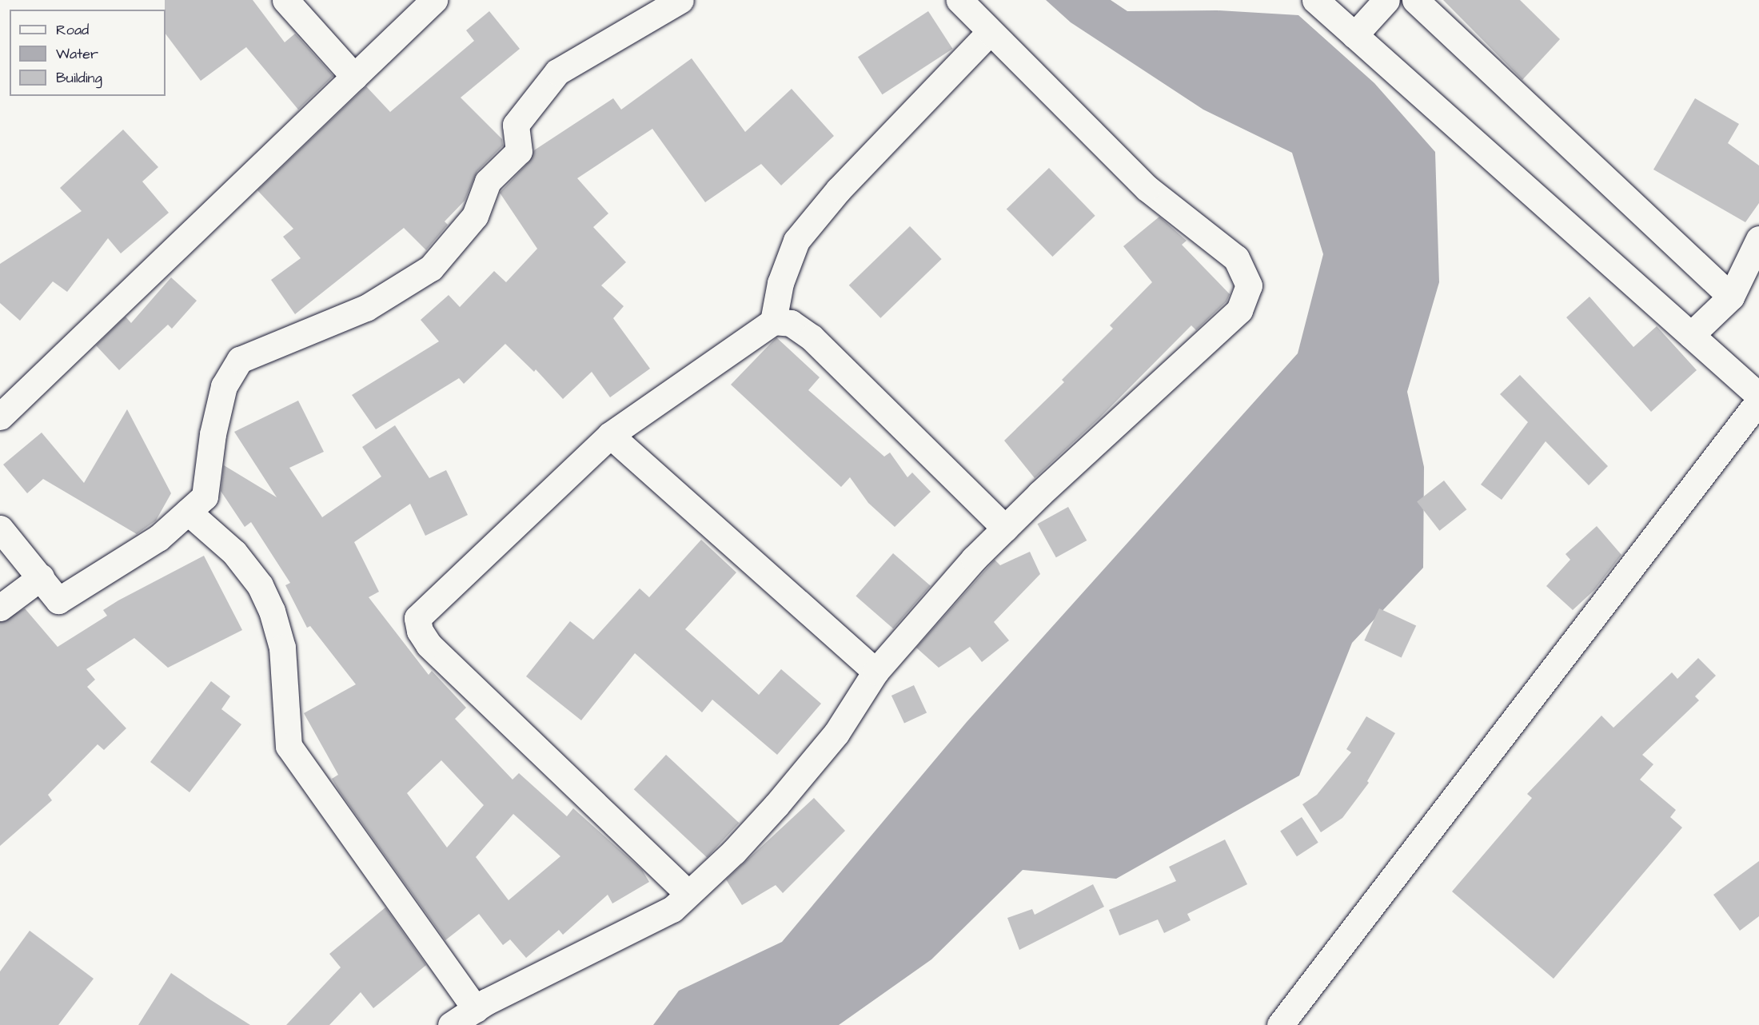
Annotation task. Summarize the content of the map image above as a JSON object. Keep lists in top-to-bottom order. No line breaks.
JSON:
{"legend":["Road","Water","Building"]}
